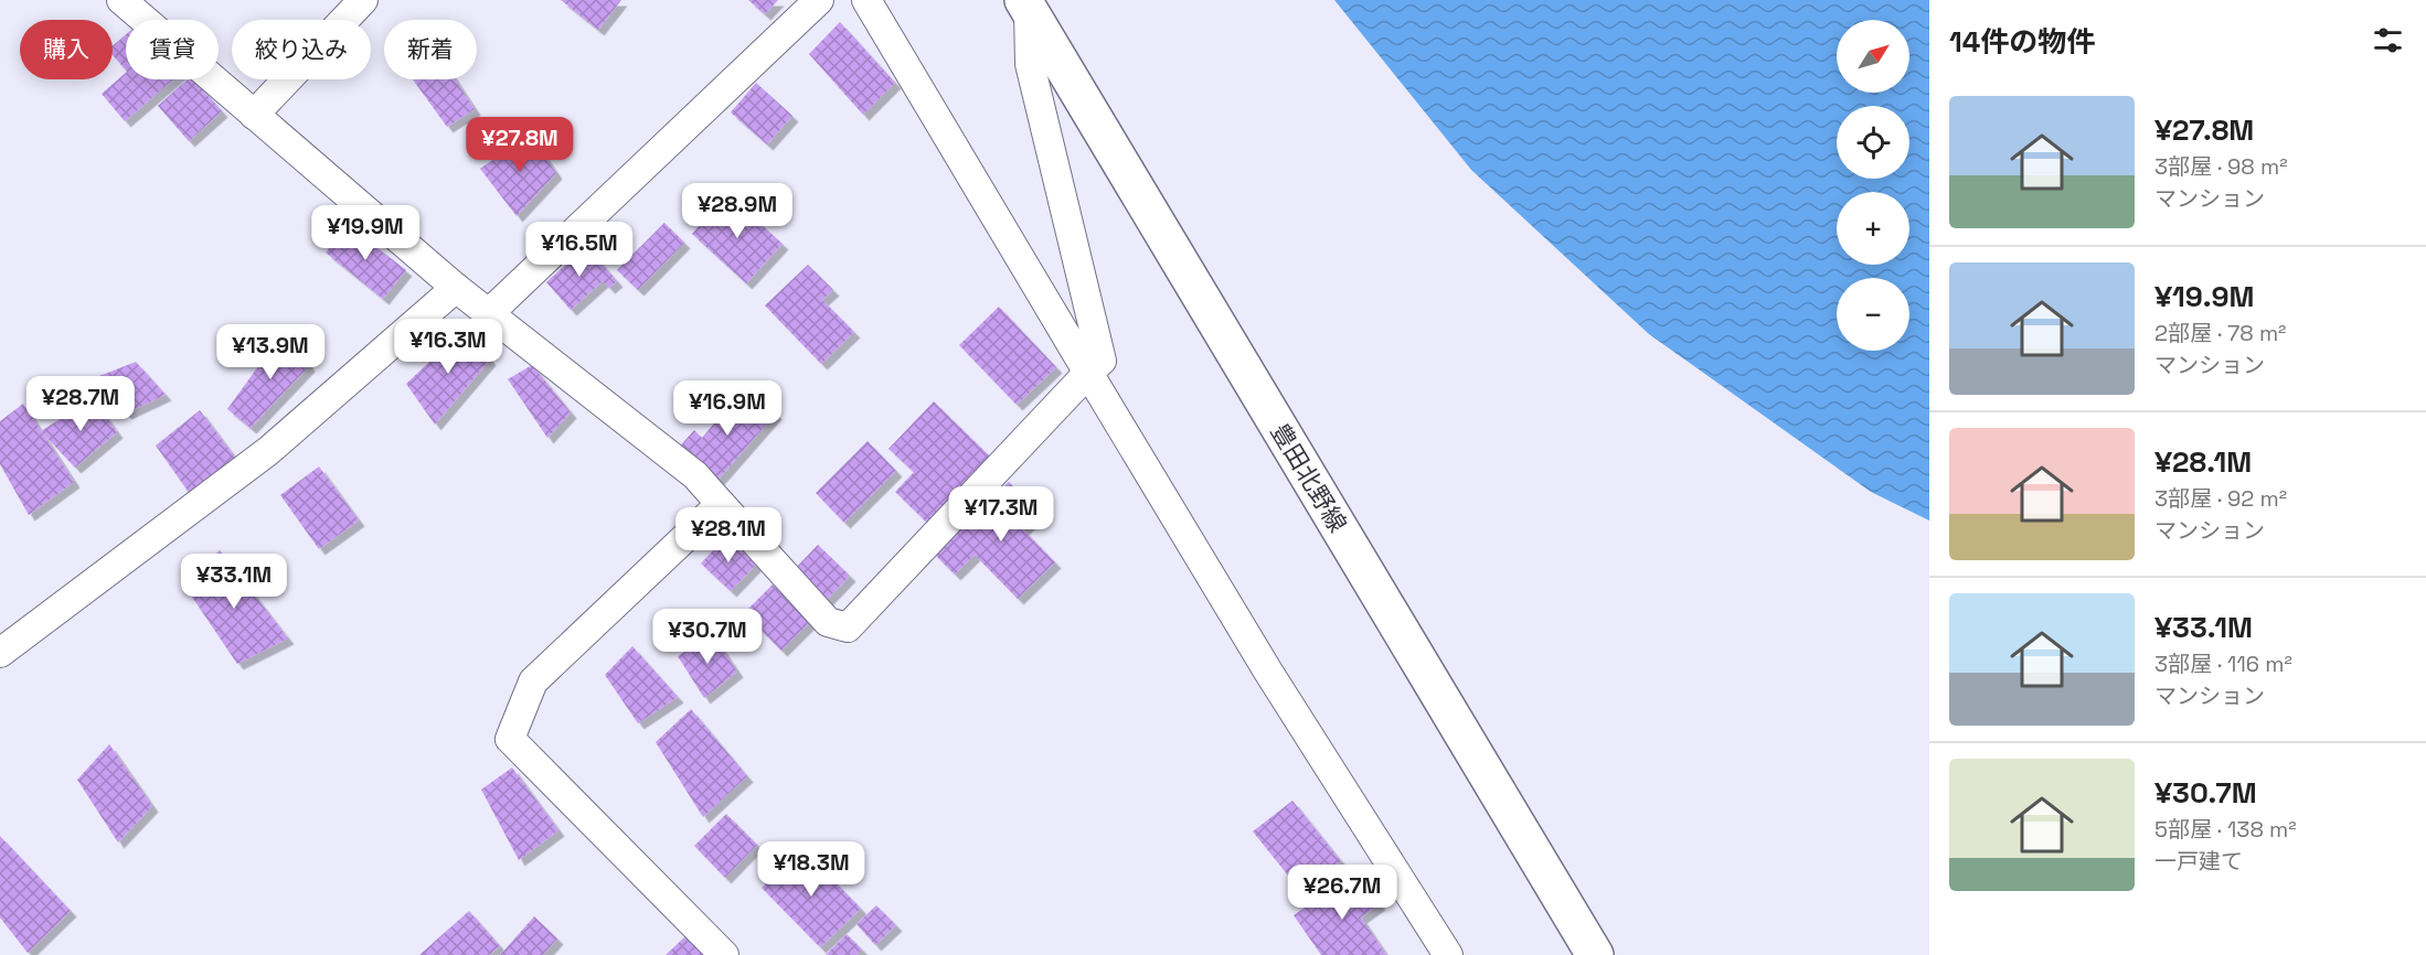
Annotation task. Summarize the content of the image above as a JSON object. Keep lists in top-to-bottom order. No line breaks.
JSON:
{"streets":{"main road":["豊田北野線"]},"north":"top right","page":{"heading":"14件の物件","map_buttons":["+","−"],"chip":["購入","賃貸","絞り込み","新着"],"list":[{"name":"¥27.8M","note":"3部屋 · 98 m² · マンション"},{"name":"¥19.9M","note":"2部屋 · 78 m² · マンション"},{"name":"¥28.1M","note":"3部屋 · 92 m² · マンション"},{"name":"¥33.1M","note":"3部屋 · 116 m² · マンション"},{"name":"¥30.7M","note":"5部屋 · 138 m² · 一戸建て"}],"price":["¥27.8M","¥28.9M","¥19.9M","¥16.5M","¥16.3M","¥13.9M","¥28.7M","¥16.9M","¥17.3M","¥28.1M","¥33.1M","¥30.7M","¥18.3M","¥26.7M"]}}
